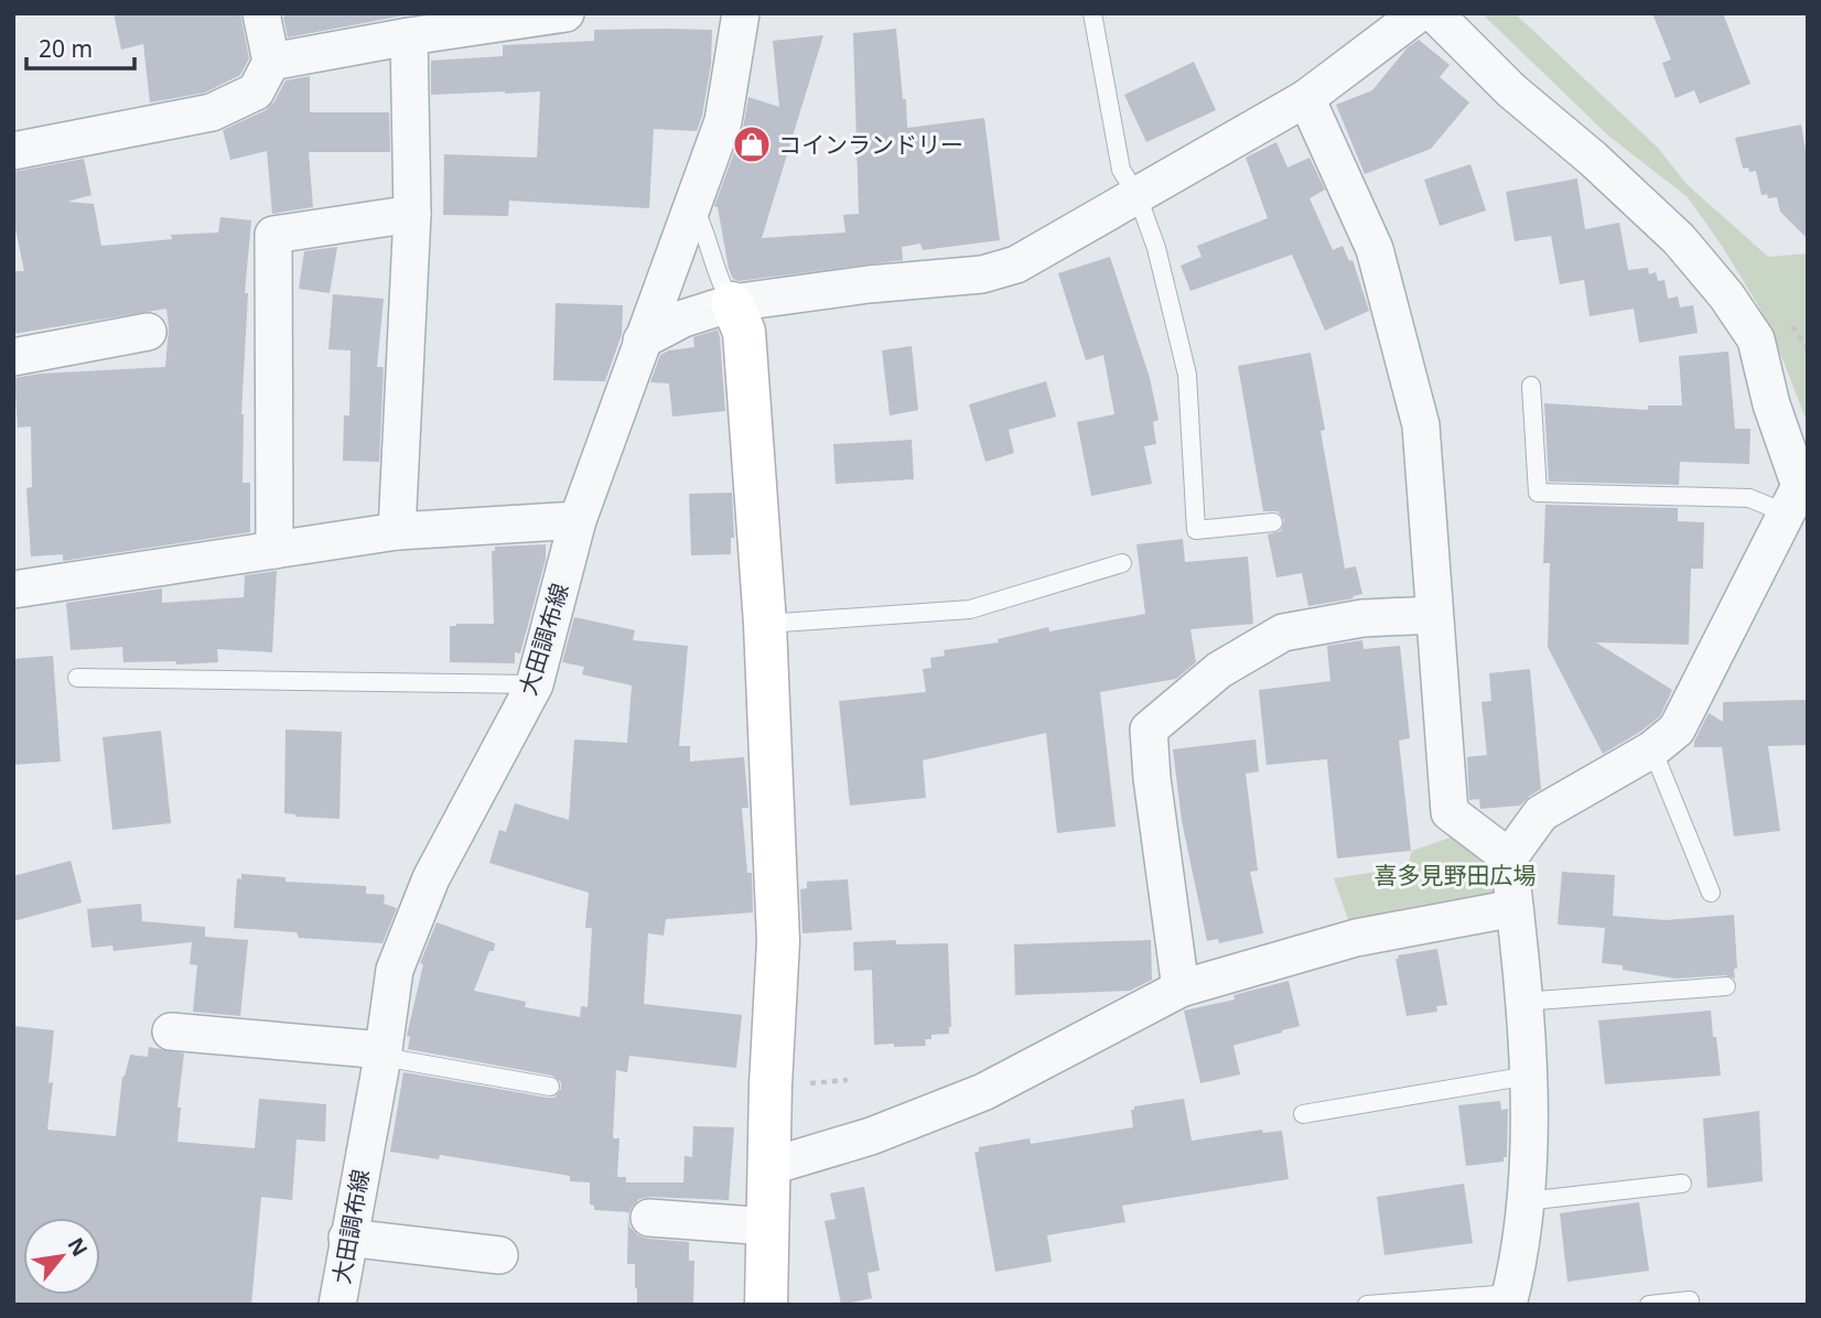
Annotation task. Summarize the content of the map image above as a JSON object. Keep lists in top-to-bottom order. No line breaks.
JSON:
{"streets":{"street":["大田調布線"]},"parks":["喜多見野田広場"],"places":{"shop":["コインランドリー"]},"scale_bar":"20 m","north":"top right"}
